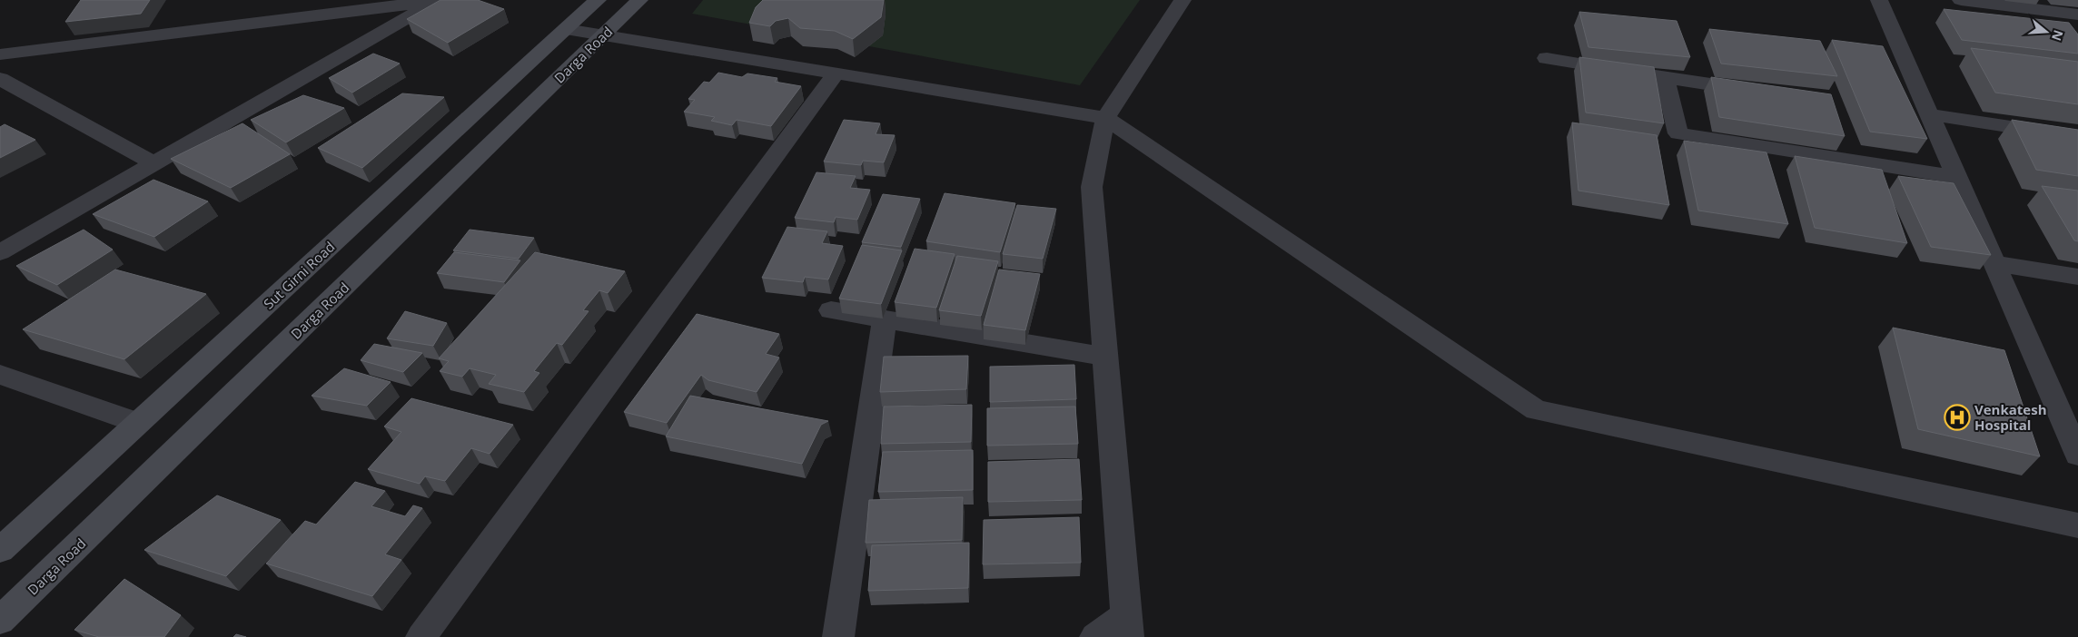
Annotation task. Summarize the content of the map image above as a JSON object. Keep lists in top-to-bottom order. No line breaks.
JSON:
{"streets":{"main road":["Darga Road","Sut Girni Road"]},"places":{"hospital":["Venkatesh Hospital"]},"north":"right"}
